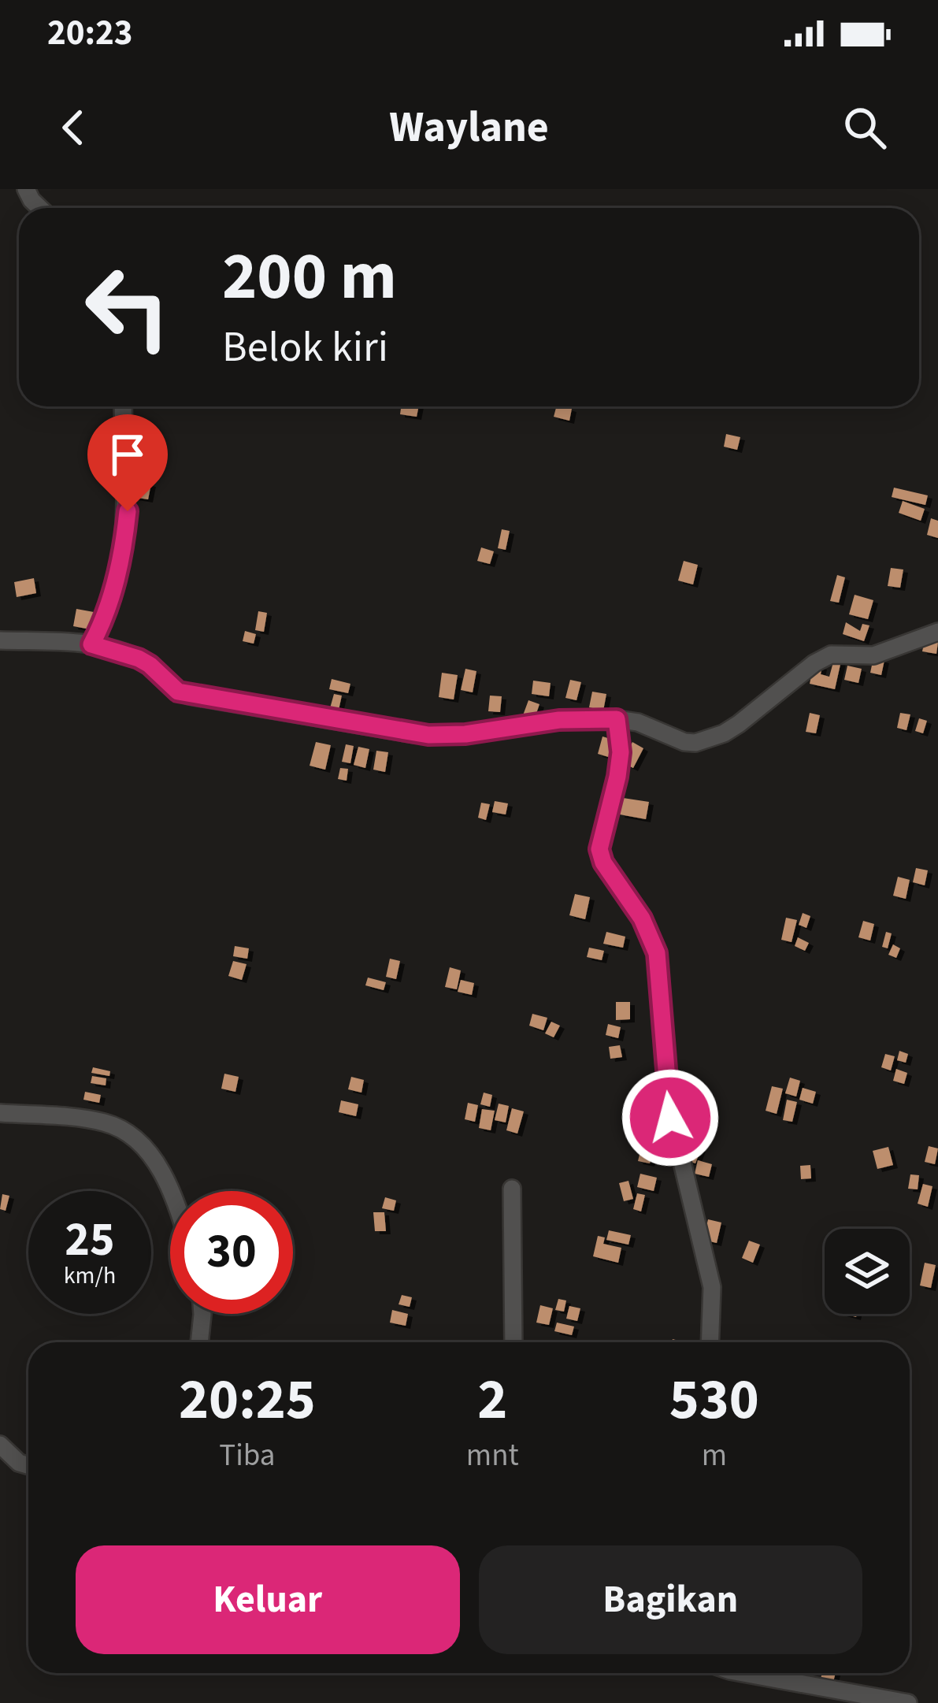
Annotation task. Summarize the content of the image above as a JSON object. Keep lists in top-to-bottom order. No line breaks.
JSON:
{"page":{"status":"20:23","header":"Waylane","turn":["200 m","Belok kiri"],"speed":"25 km/h","limit":"30","eta":["20:25","Tiba","2","mnt","530","m"],"buttons":["Keluar","Bagikan"]}}
